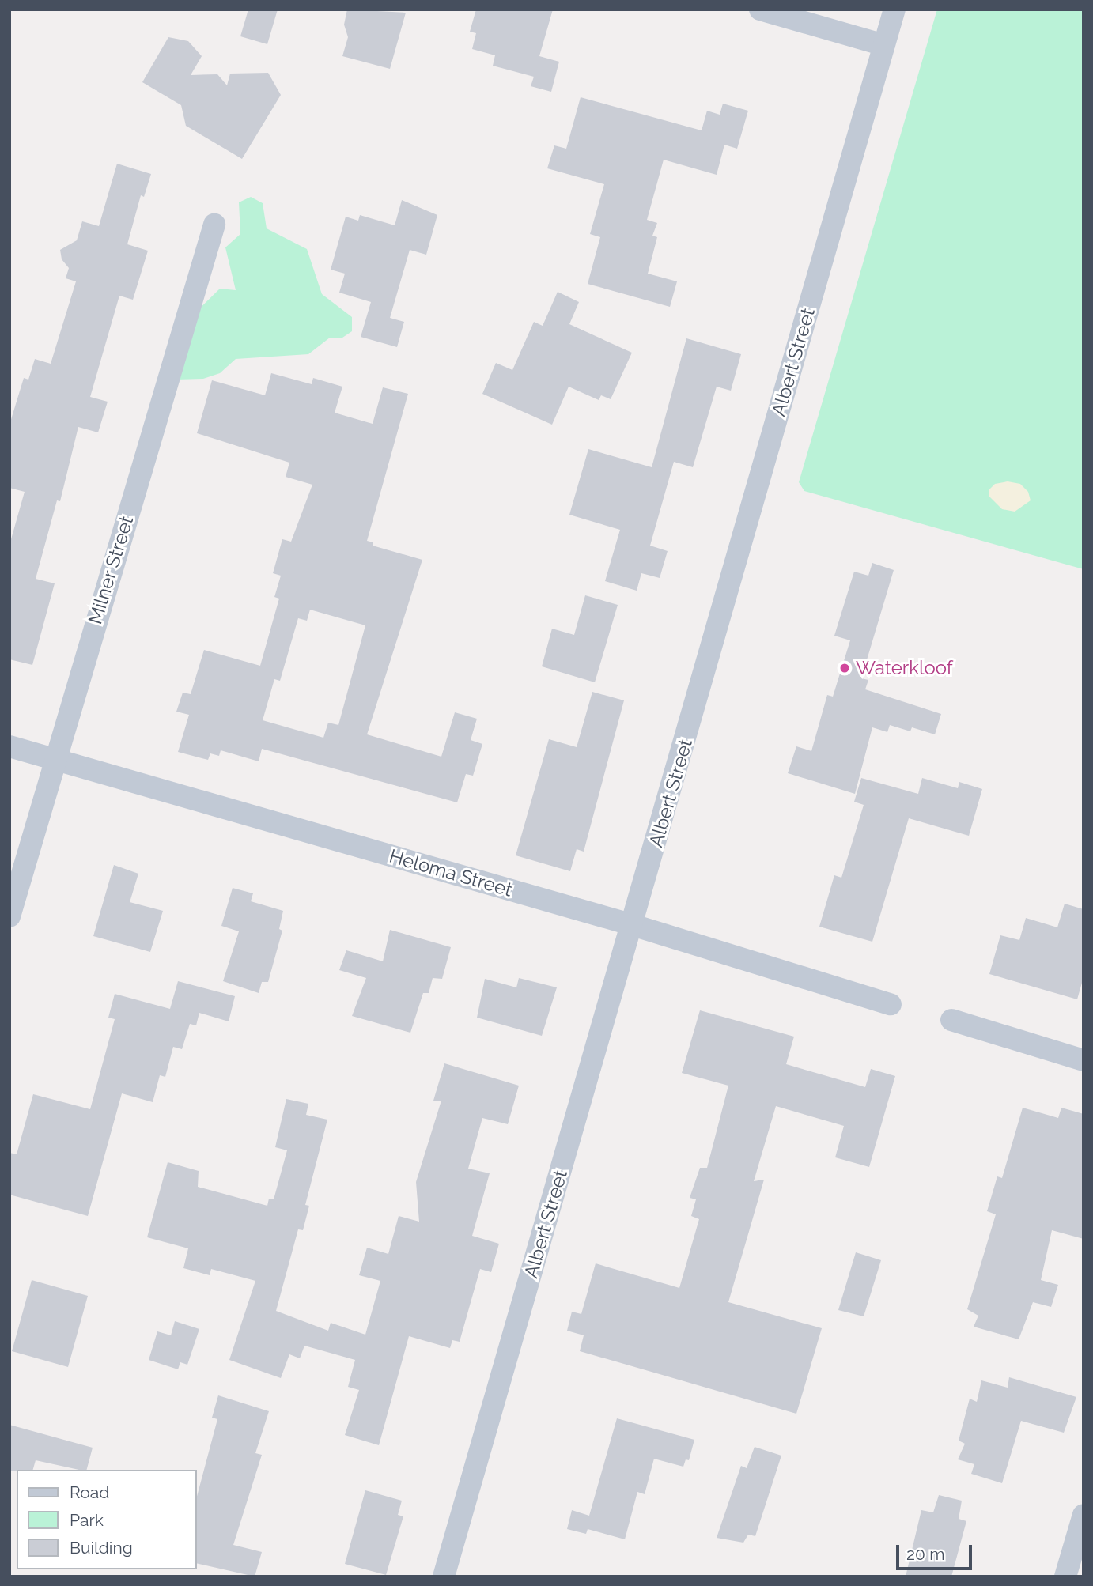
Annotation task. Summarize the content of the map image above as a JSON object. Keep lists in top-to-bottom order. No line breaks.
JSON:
{"streets":{"street":["Albert Street","Milner Street","Heloma Street"]},"crossings":[["Albert Street","Heloma Street"],["Milner Street","Heloma Street"]],"places":["Waterkloof"],"legend":["Road","Park","Building"],"scale_bar":"20 m"}
